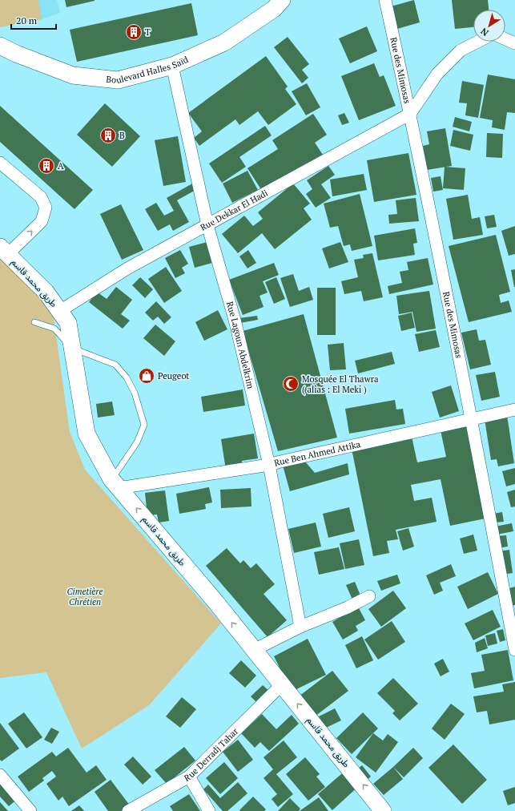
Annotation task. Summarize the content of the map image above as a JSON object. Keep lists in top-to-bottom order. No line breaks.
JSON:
{"streets":{"street":["Boulevard Halles Saïd","Rue des Mimosas","Rue Dekkar El Hadi","طريق محمد قاسم","Rue Lagoun Abdelkrim","Rue Ben Ahmed Attika","Rue Derradj Tahar"]},"crossings":[["Boulevard Halles Saïd","Rue Lagoun Abdelkrim"],["Rue des Mimosas","Rue Dekkar El Hadi"],["Rue des Mimosas","Rue Ben Ahmed Attika"],["Rue Dekkar El Hadi","طريق محمد قاسم"],["Rue Dekkar El Hadi","Rue Lagoun Abdelkrim"],["طريق محمد قاسم","Rue Ben Ahmed Attika"],["طريق محمد قاسم","Rue Derradj Tahar"],["Rue Lagoun Abdelkrim","Rue Ben Ahmed Attika"]],"one_way":["طريق محمد قاسم"],"parks":["Cimetière Chrétien"],"places":{"building":["T","B","A"],"shop":["Peugeot"],"mosque":["Mosquée El Thawra ( alias : El Meki )"]},"scale_bar":"20 m","north":"bottom left"}
